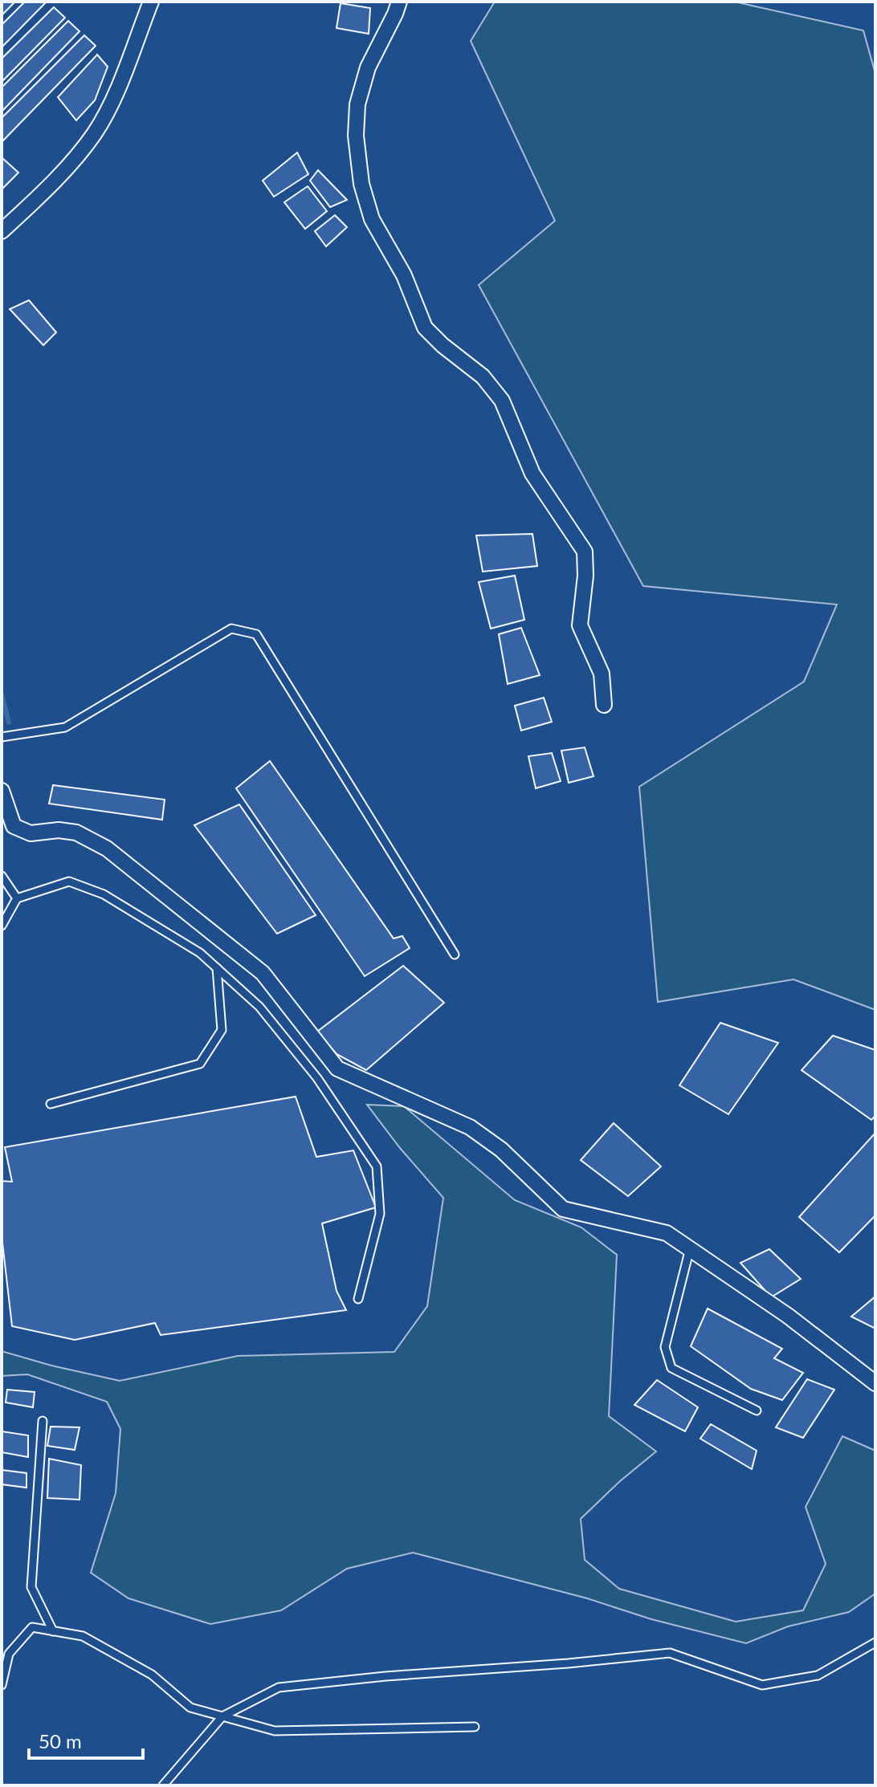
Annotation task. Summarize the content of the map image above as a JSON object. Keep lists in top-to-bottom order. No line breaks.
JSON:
{"scale_bar":"50 m"}
